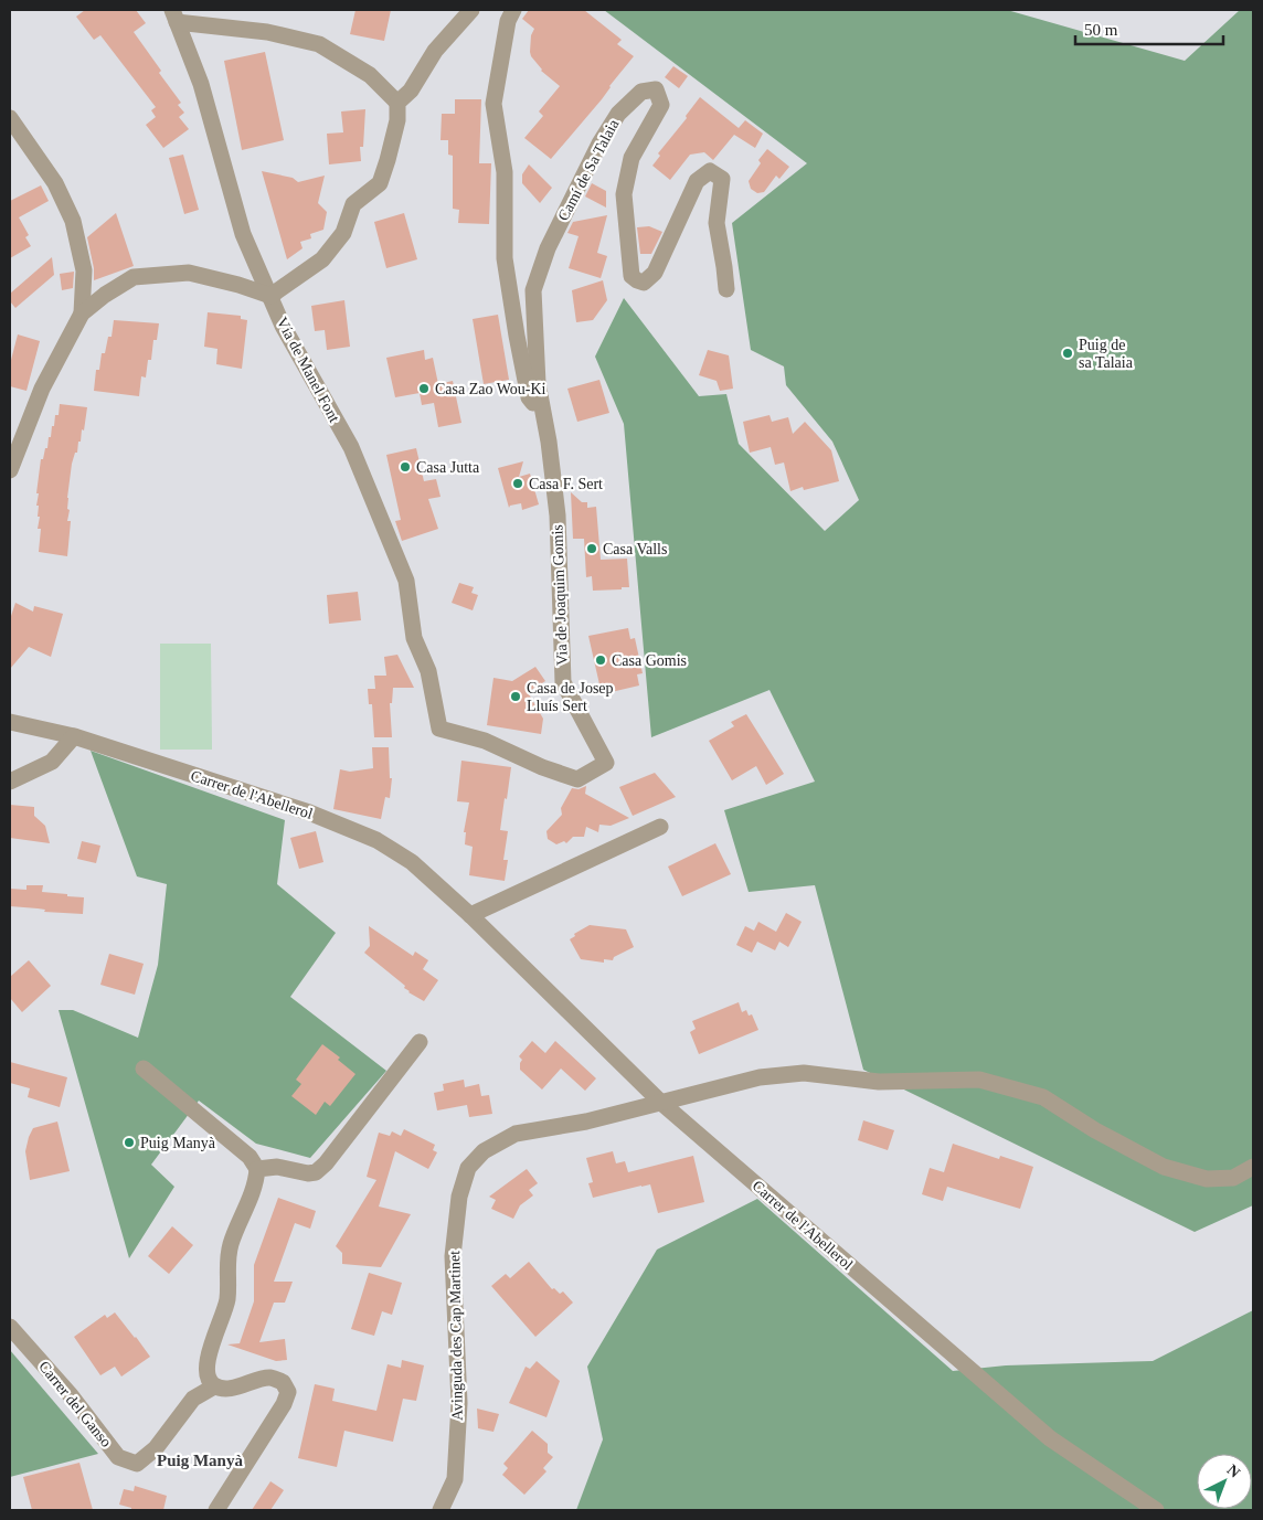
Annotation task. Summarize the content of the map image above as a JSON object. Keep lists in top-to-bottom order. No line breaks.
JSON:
{"streets":{"street":["Camí de Sa Talaia","Vía de Manel Font","Via de Joaquim Gomis","Carrer de l'Abellerol","Avinguda des Cap Martinet","Carrer del Ganso"]},"crossings":[["Camí de Sa Talaia","Via de Joaquim Gomis"],["Vía de Manel Font","Via de Joaquim Gomis"],["Carrer de l'Abellerol","Avinguda des Cap Martinet"]],"districts":["Puig Manyà"],"places":["Puig de sa Talaia","Casa Zao Wou-Ki","Casa Jutta","Casa F. Sert","Casa Valls","Casa Gomis","Casa de Josep Lluís Sert","Puig Manyà"],"scale_bar":"50 m","north":"top right"}
